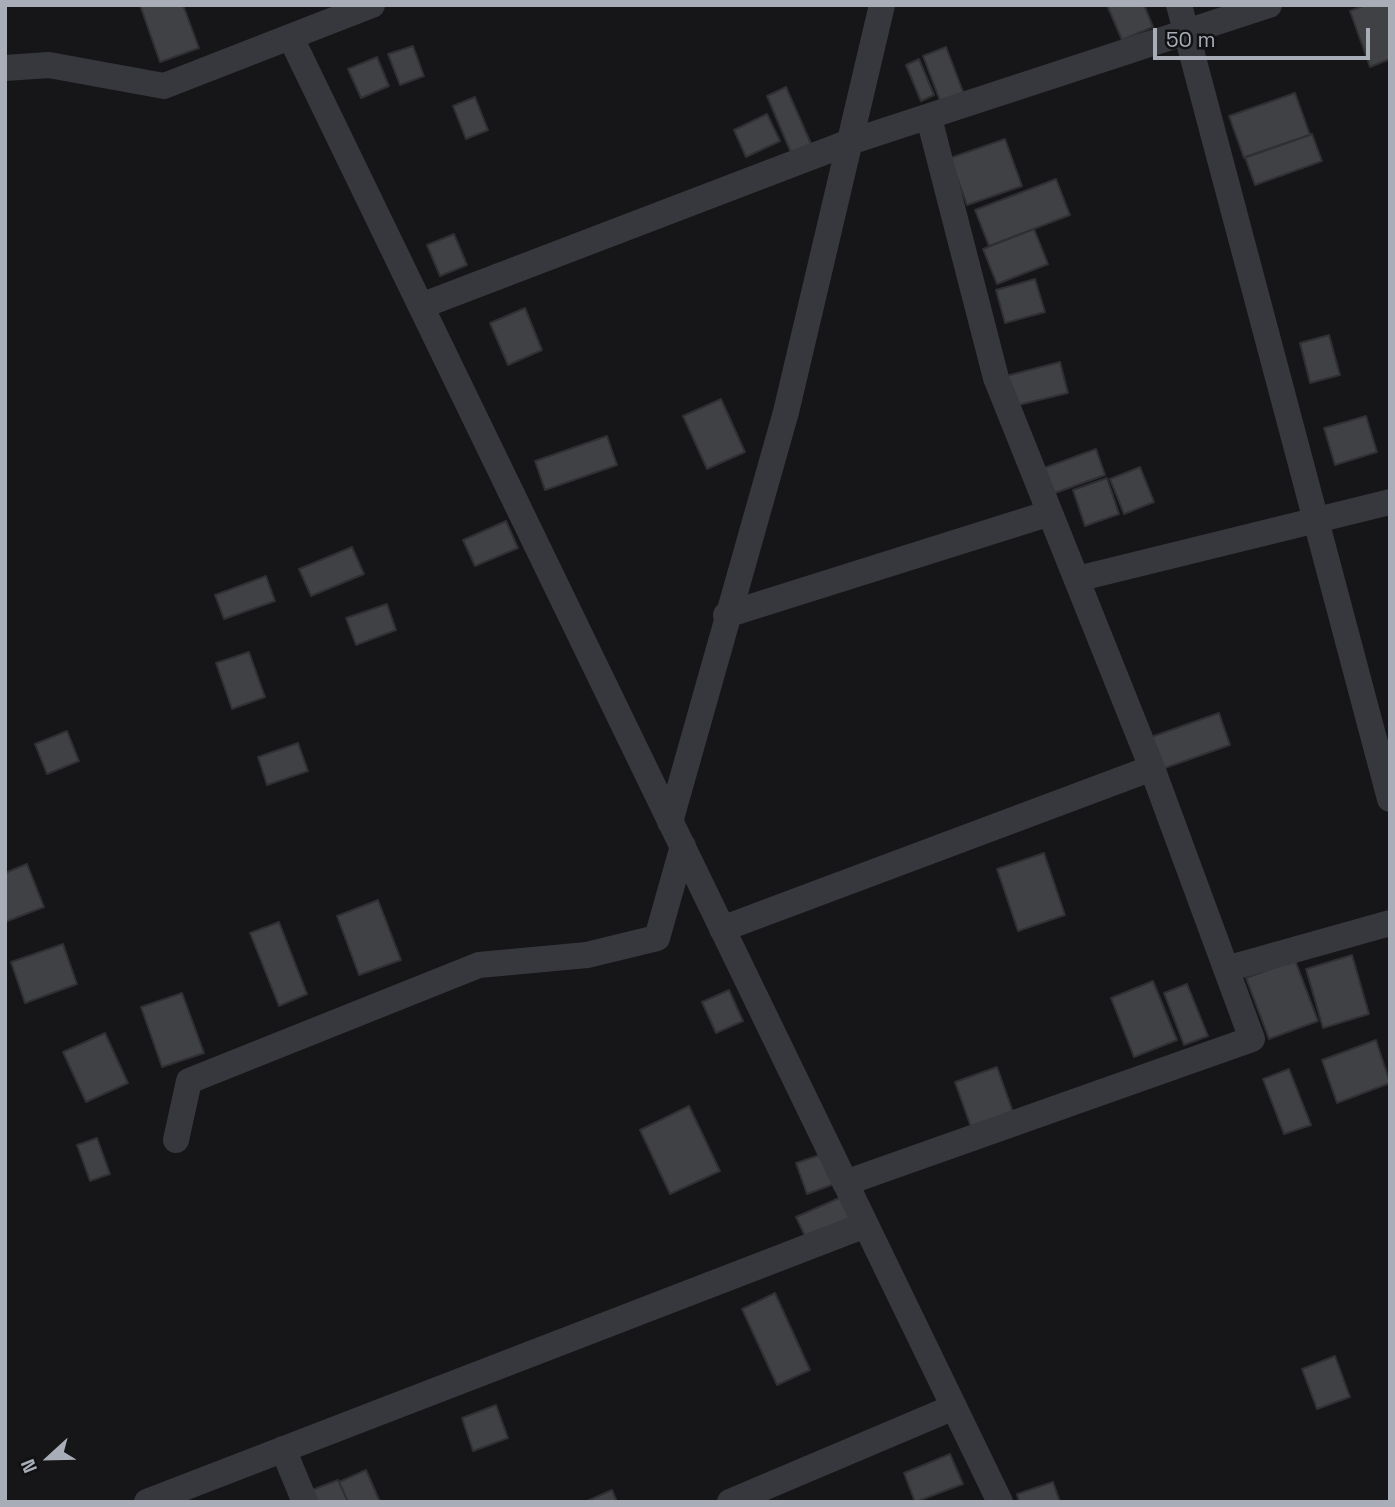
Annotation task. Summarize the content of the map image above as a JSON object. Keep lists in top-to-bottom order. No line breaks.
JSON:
{"scale_bar":"50 m","north":"left"}
